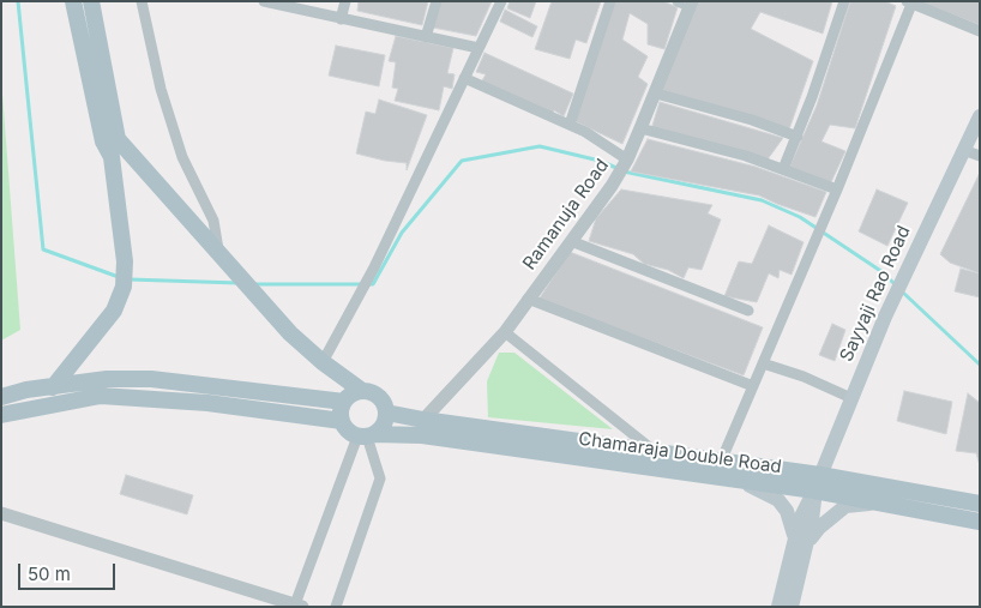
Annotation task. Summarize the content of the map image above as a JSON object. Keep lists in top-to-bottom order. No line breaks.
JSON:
{"streets":{"main road":["Sayyaji Rao Road","Chamaraja Double Road"],"street":["Ramanuja Road"]},"crossings":[["Sayyaji Rao Road","Chamaraja Double Road"]],"scale_bar":"50 m"}
